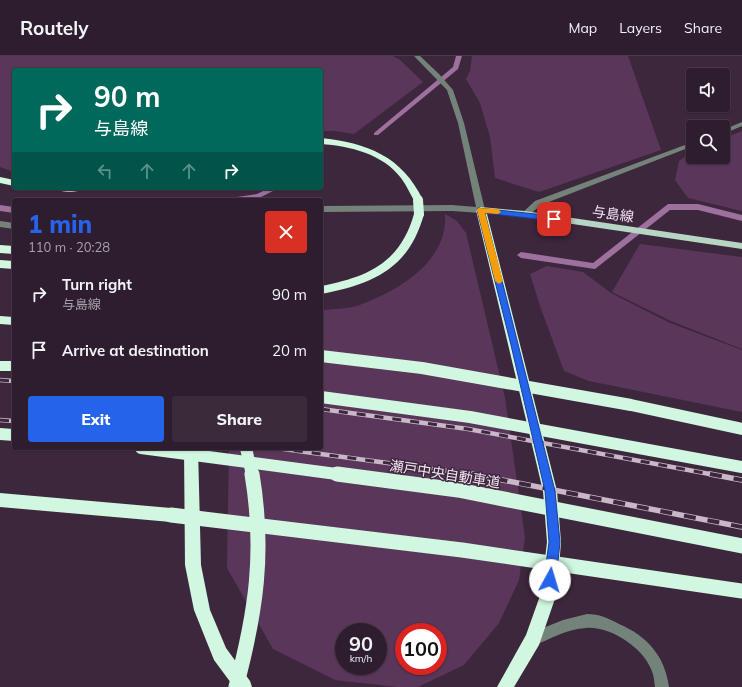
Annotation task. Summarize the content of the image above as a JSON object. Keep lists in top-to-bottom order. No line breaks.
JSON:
{"streets":{"highway":["瀬戸中央自動車道"],"main road":["与島線"]},"page":{"header":"Routely","nav":["Map","Layers","Share"],"turn":["90 m","与島線"],"heading":["1 min","110 m · 20:28"],"list":[{"name":"Turn right","note":"与島線","value":"90 m"},{"name":"Arrive at destination","value":"20 m"}],"buttons":["Exit","Share"],"speed":"90 km/h","limit":"100"}}
